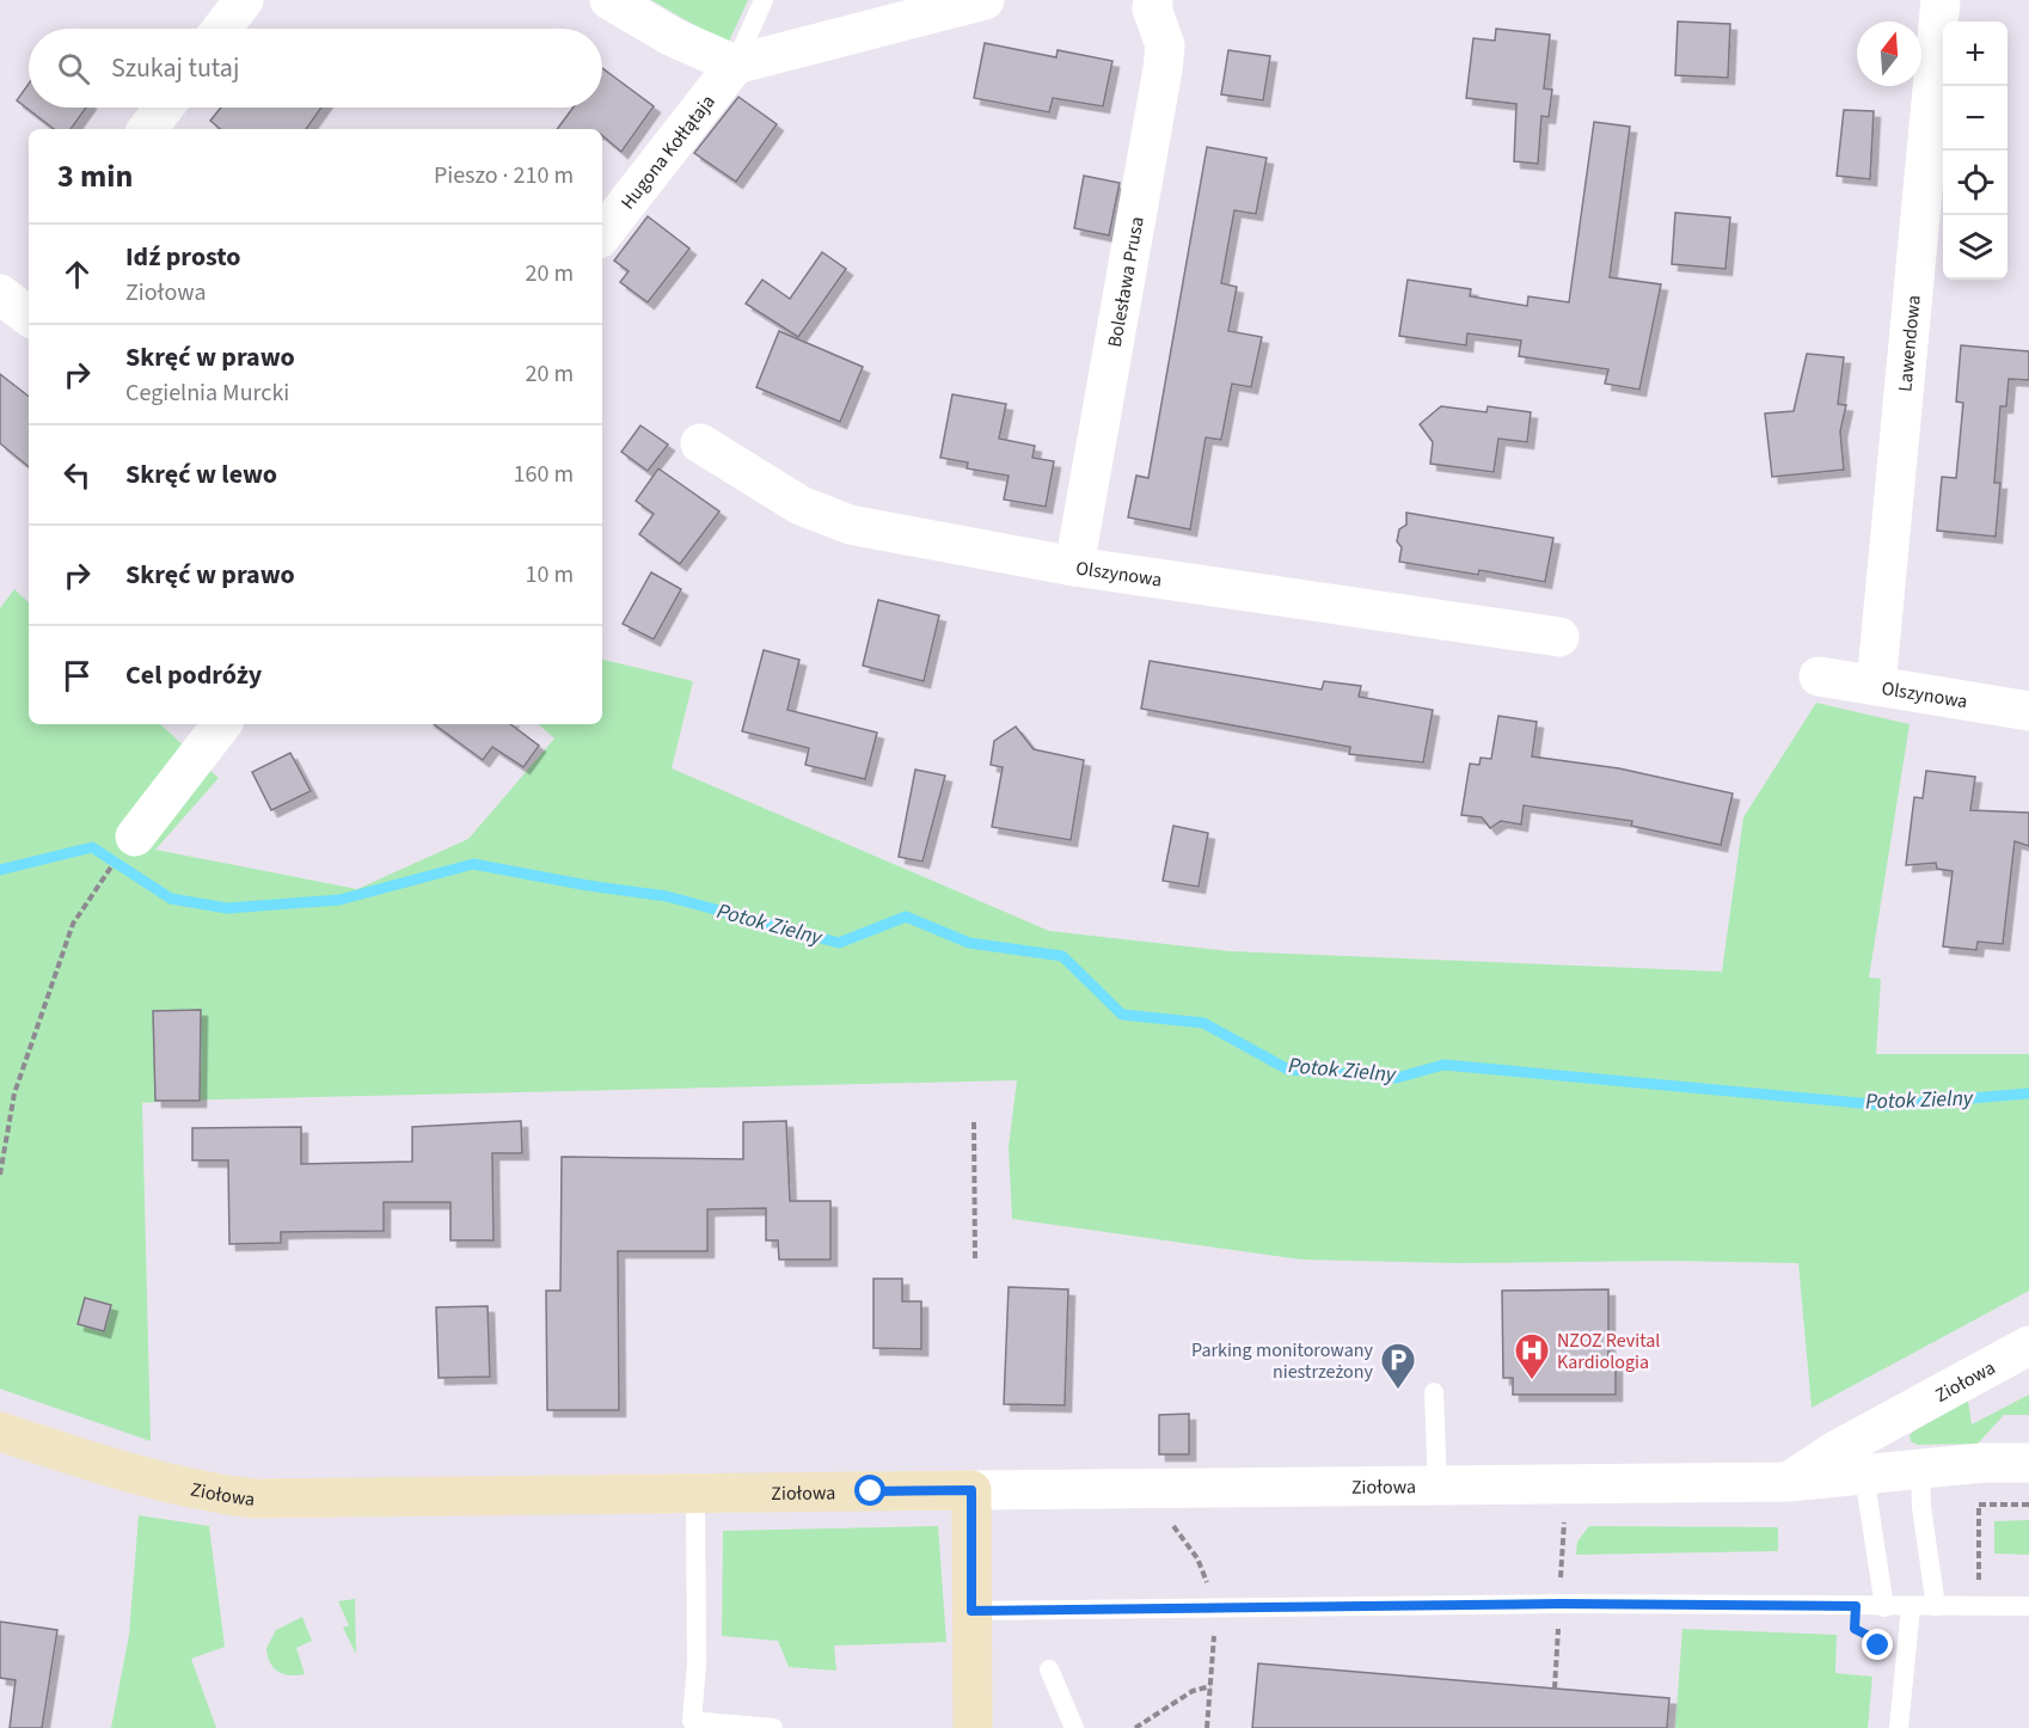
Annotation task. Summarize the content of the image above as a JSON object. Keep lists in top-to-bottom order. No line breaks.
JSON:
{"streets":{"street":["Hugona Kołłątaja","Bolesława Prusa","Lawendowa","Olszynowa","Ziołowa"]},"crossings":[["Bolesława Prusa","Olszynowa"],["Lawendowa","Olszynowa"]],"water":["Potok Zielny"],"places":{"hospital":["NZOZ Revital Kardiologia"],"parking":["Parking monitorowany niestrzeżony"]},"north":"top","page":{"map_buttons":["+","−"],"search":"Szukaj tutaj","heading":["3 min","Pieszo · 210 m"],"list":[["Idź prosto","Ziołowa","20 m"],["Skręć w prawo","Cegielnia Murcki","20 m"],["Skręć w lewo","160 m"],["Skręć w prawo","10 m"],"Cel podróży"]}}
